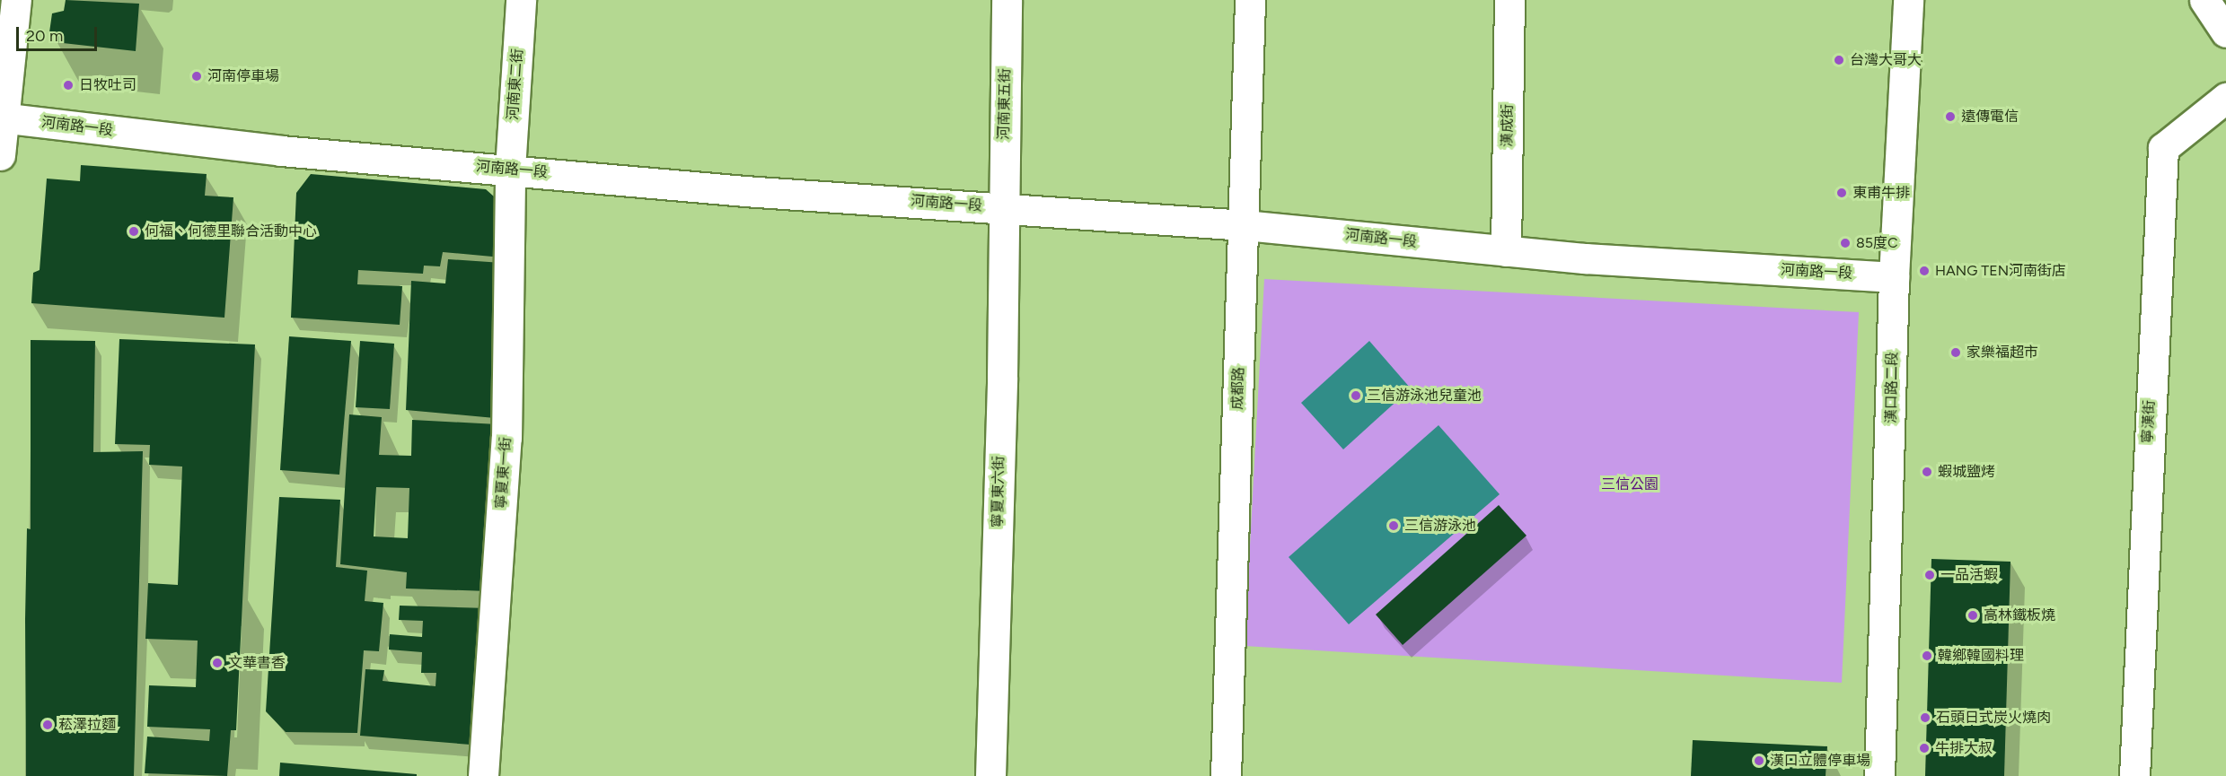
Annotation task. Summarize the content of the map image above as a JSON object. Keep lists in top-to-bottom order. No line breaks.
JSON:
{"streets":{"street":["河南東二街","河南東五街","漢成街","河南路一段","漢口路二段","成都路","寧漢街","寧夏東一街","寧夏東六街"]},"crossings":[["河南東二街","河南路一段"],["河南東二街","寧夏東一街"],["河南東五街","河南路一段"],["河南東五街","寧夏東六街"],["漢成街","河南路一段"],["河南路一段","漢口路二段"],["河南路一段","成都路"],["河南路一段","寧夏東一街"],["河南路一段","寧夏東六街"]],"parks":["三信公園"],"places":["台灣大哥大","河南停車場","日牧吐司","遠傳電信","東甫牛排","何福、何德里聯合活動中心","85度C","HANG TEN河南街店","家樂福超市","三信游泳池兒童池","蝦城鹽烤","三信游泳池","一品活蝦","高林鐵板燒","韓鄉韓國料理","文華書香","石頭日式炭火燒肉","菘澤拉麵","牛排大叔","漢口立體停車場"],"scale_bar":"20 m"}
